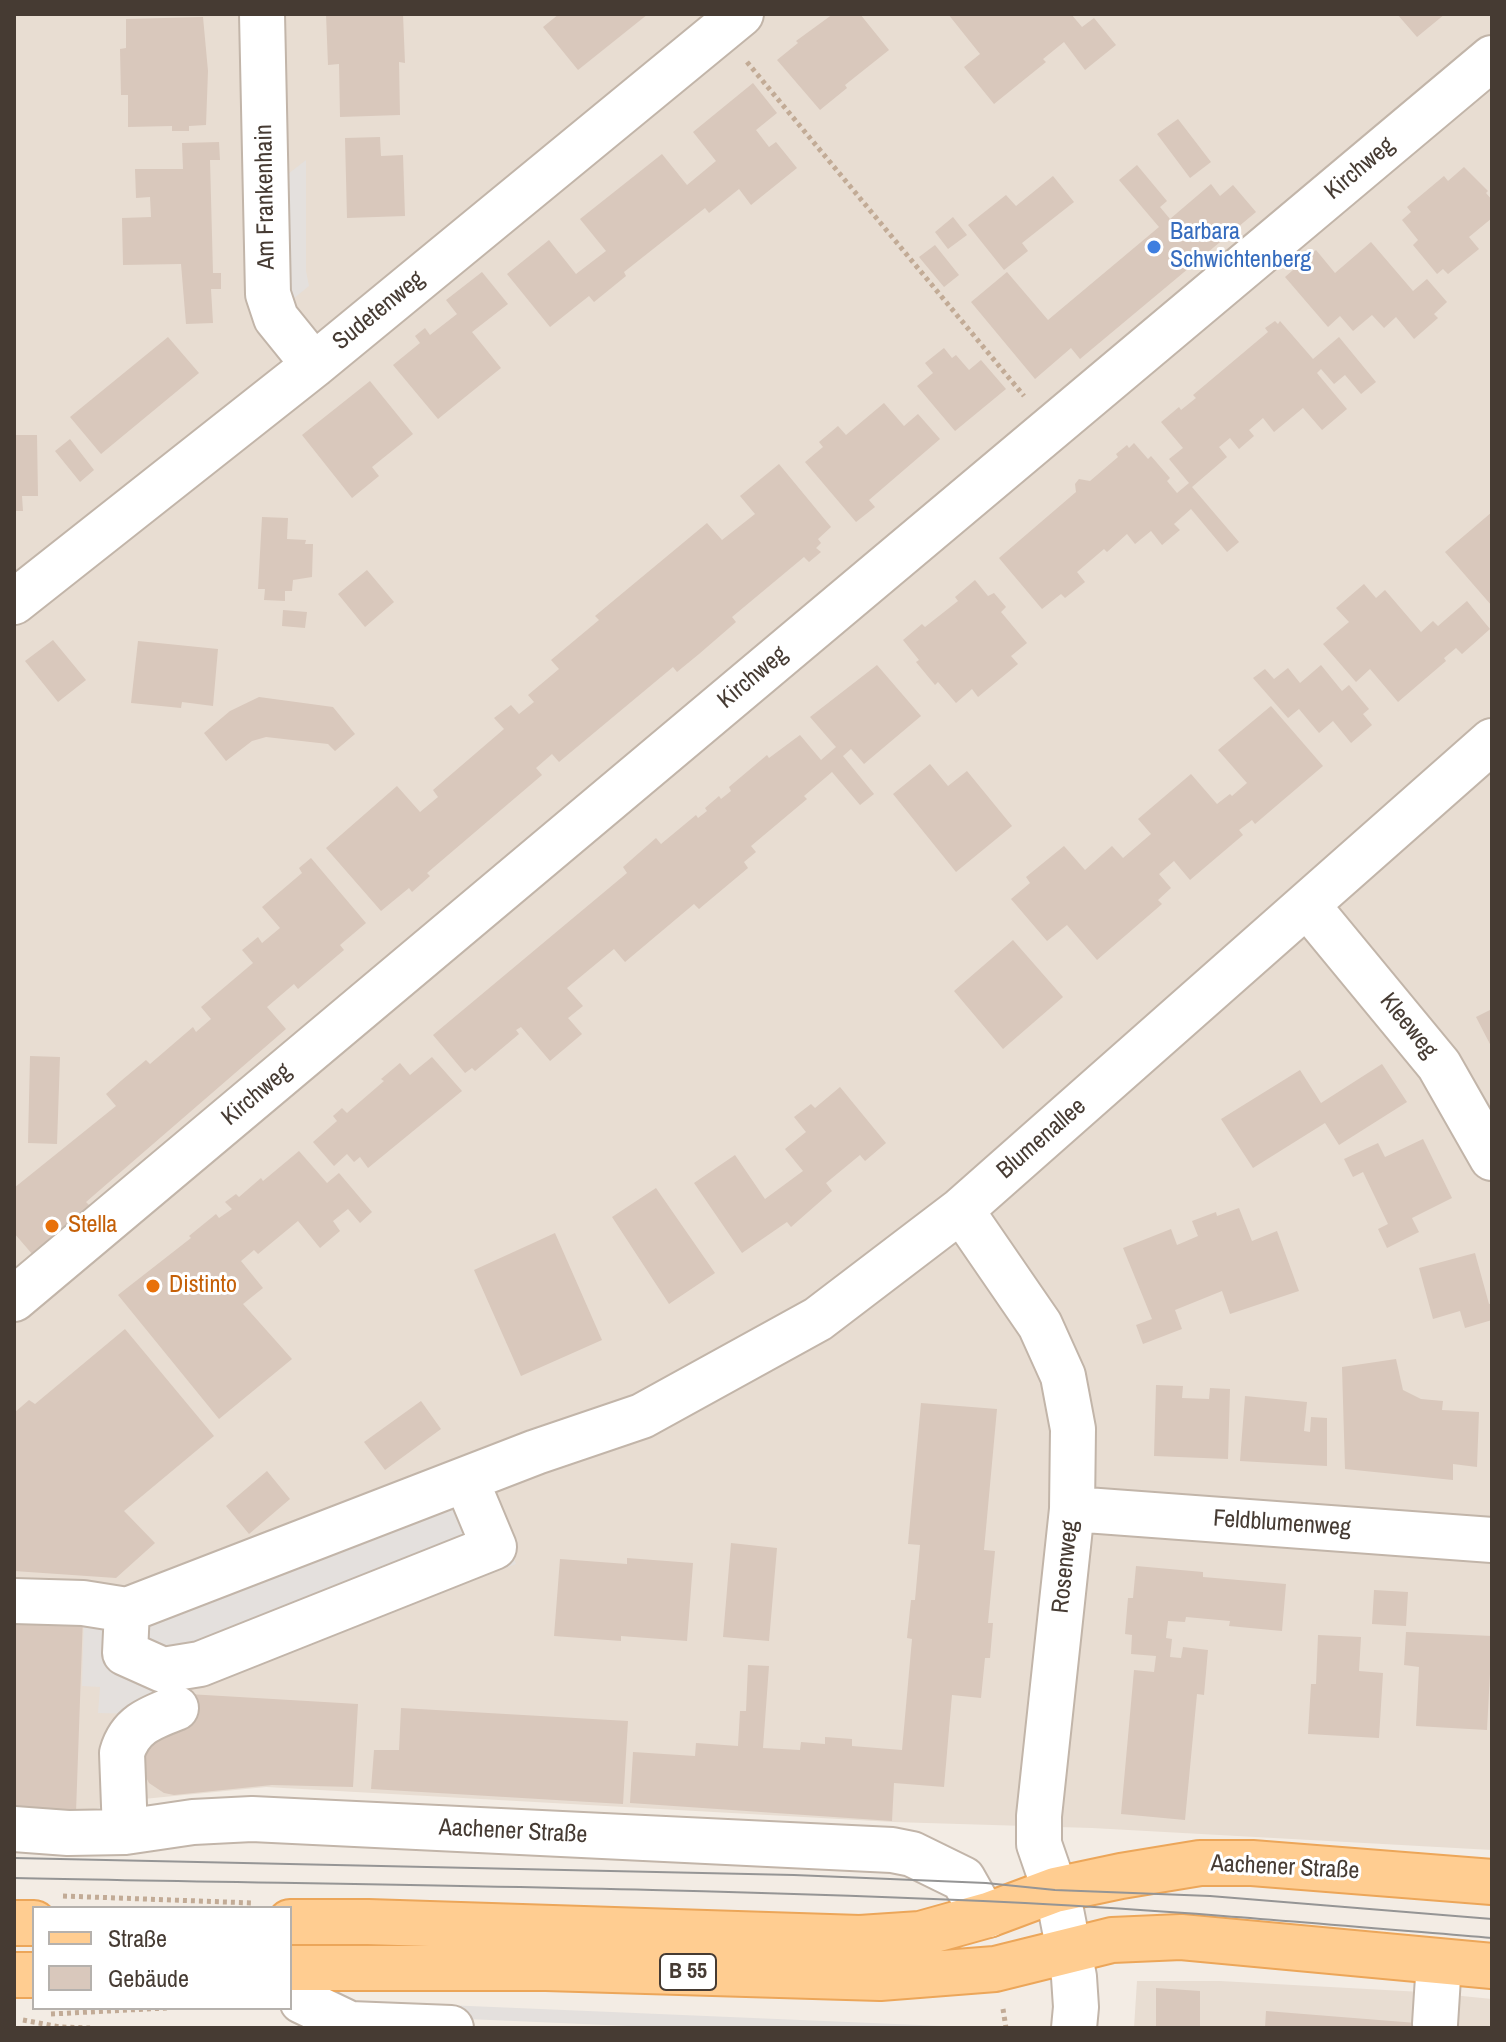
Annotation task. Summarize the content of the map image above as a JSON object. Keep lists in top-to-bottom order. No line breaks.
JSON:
{"streets":{"main road":["Aachener Straße","B 55"],"street":["Kirchweg","Am Frankenhain","Sudetenweg","Kleeweg","Blumenallee","Feldblumenweg","Rosenweg"]},"crossings":[["Am Frankenhain","Sudetenweg"],["Kleeweg","Blumenallee"],["Blumenallee","Rosenweg"],["Feldblumenweg","Rosenweg"],["Rosenweg","Aachener Straße"],["Rosenweg","B 55"]],"places":["Barbara Schwichtenberg","Stella","Distinto"],"legend":["Straße","Gebäude"]}
